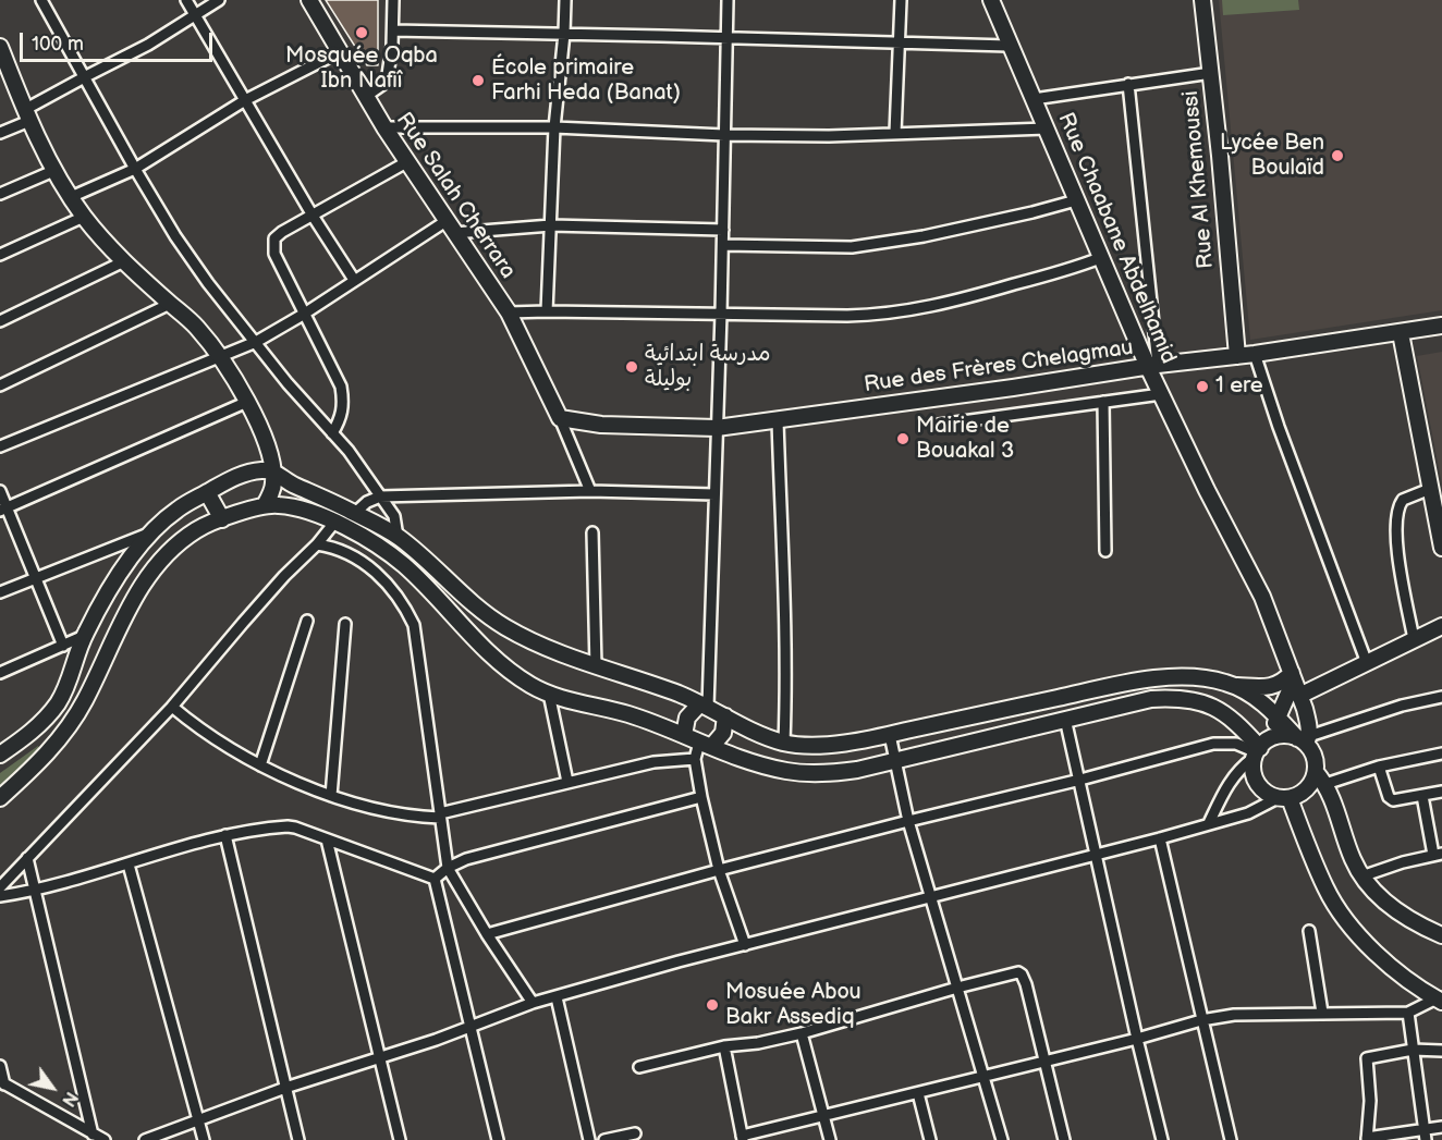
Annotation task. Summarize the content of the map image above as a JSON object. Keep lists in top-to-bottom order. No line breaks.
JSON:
{"streets":{"main road":["Rue Al Khemoussi","Rue Salah Cherrara","Rue Chaabane Abdelhamid","Rue des Frères Chelagmau"]},"crossings":[["Rue Al Khemoussi","Rue des Frères Chelagmau"],["Rue Salah Cherrara","Rue des Frères Chelagmau"],["Rue Chaabane Abdelhamid","Rue des Frères Chelagmau"]],"places":["Mosquée Oqba Ibn Nafiî","École primaire Farhi Heda (Banat)","Lycée Ben Boulaïd","مدرسة ابتدائية بوليلة","1 ere","Mairie de Bouakal 3","Mosuée Abou Bakr Assediq"],"scale_bar":"100 m","north":"bottom right"}
